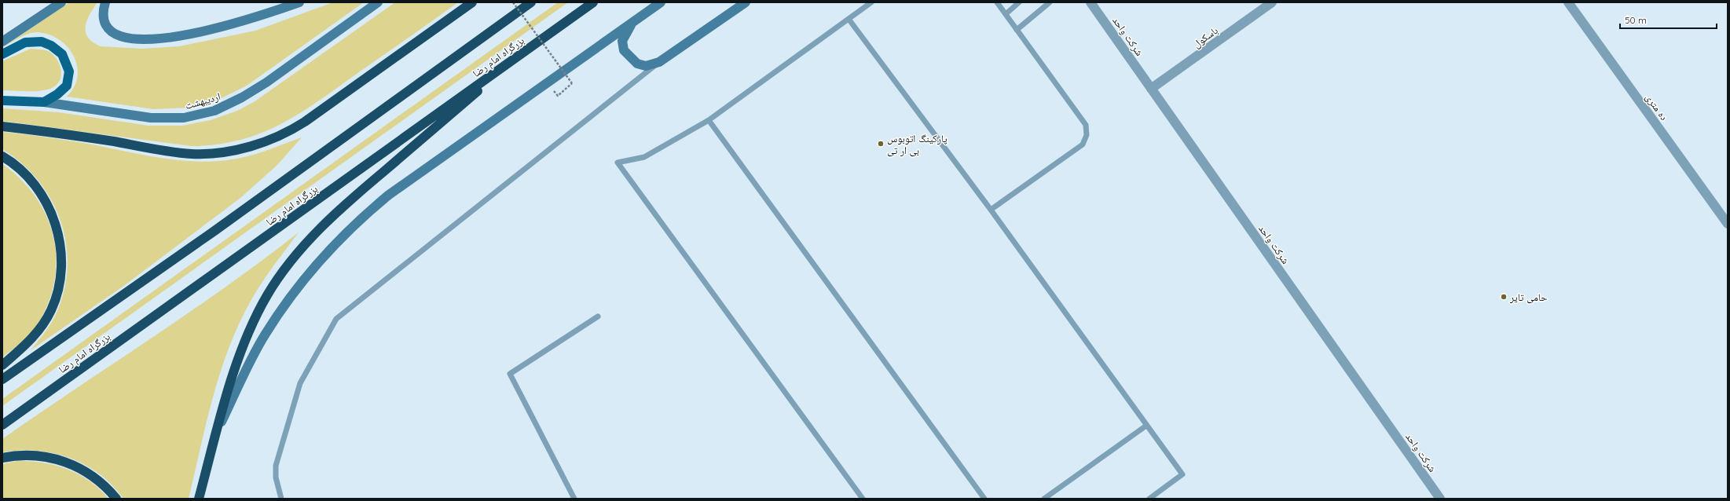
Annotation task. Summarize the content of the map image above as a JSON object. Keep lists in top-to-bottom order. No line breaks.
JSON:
{"streets":{"highway":["بزرگراه امام رضا"],"main road":["اردیبهشت"],"street":["شرکت واحد","باسکول","ده متری"]},"crossings":[["شرکت واحد","باسکول"]],"places":["پارکینگ اتوبوس بی ار تی","حامی تایر"],"scale_bar":"50 m"}
